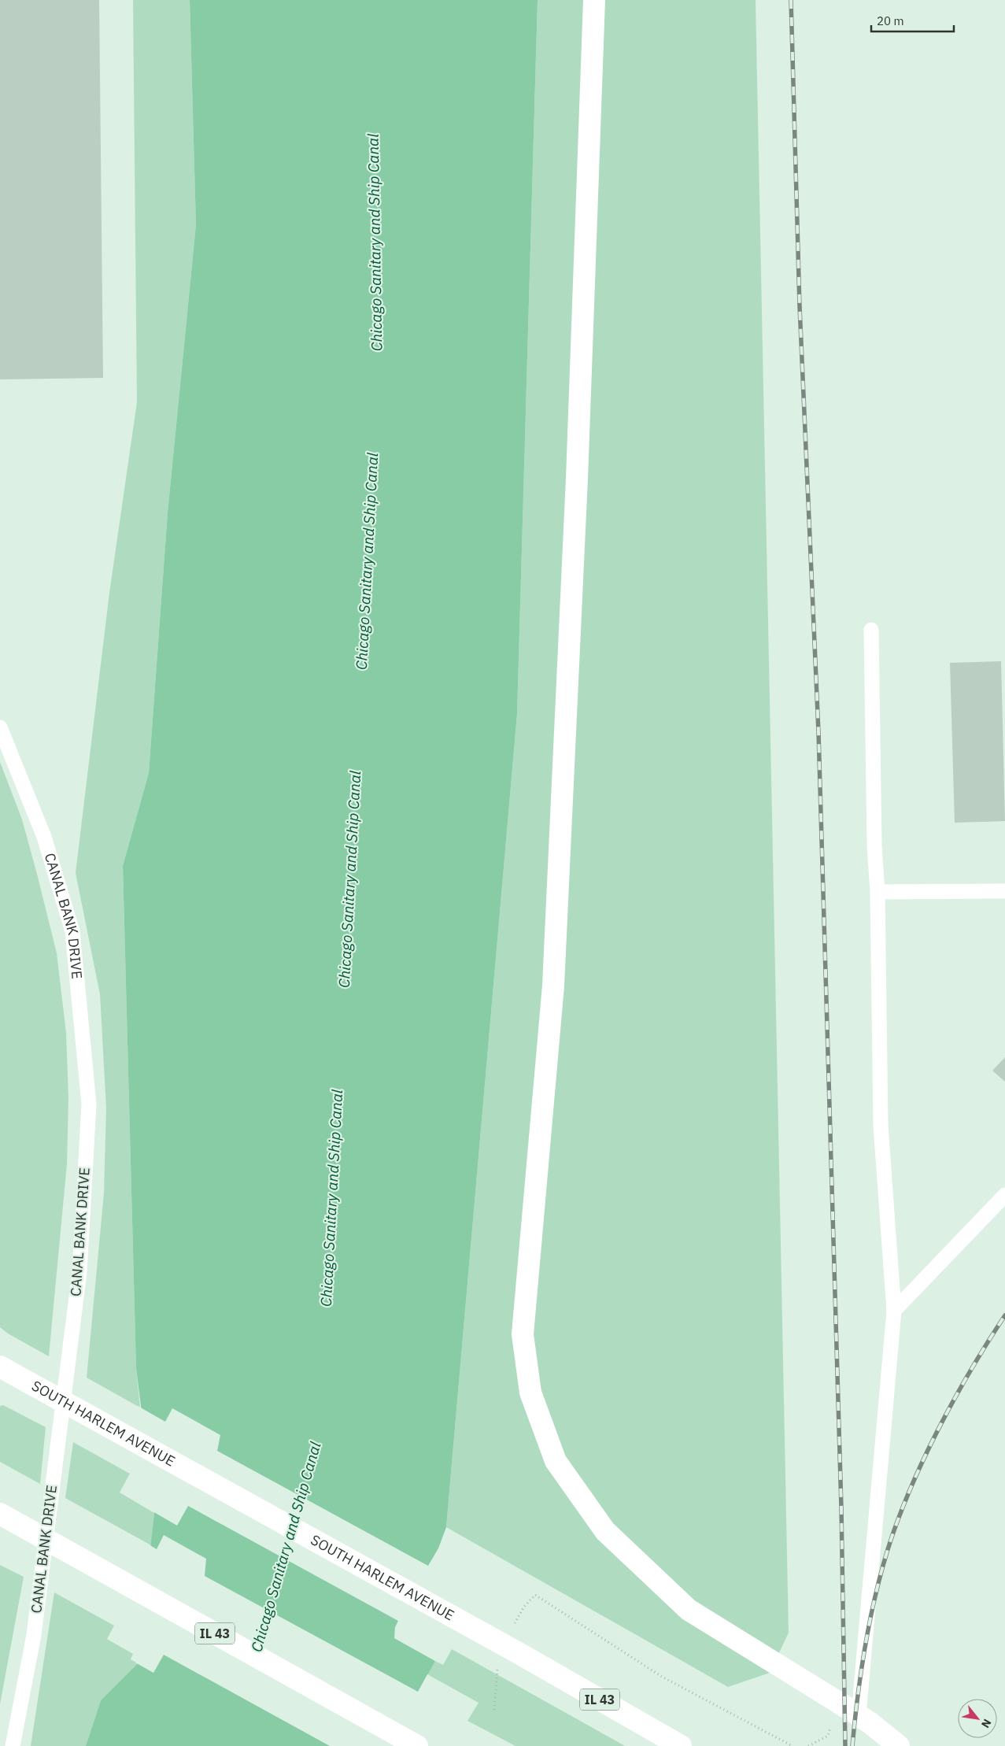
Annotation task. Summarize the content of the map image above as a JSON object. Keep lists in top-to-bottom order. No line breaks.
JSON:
{"streets":{"street":["SOUTH HARLEM AVENUE","IL 43"],"lane":["CANAL BANK DRIVE"]},"water":["Chicago Sanitary and Ship Canal"],"scale_bar":"20 m","north":"bottom right"}
